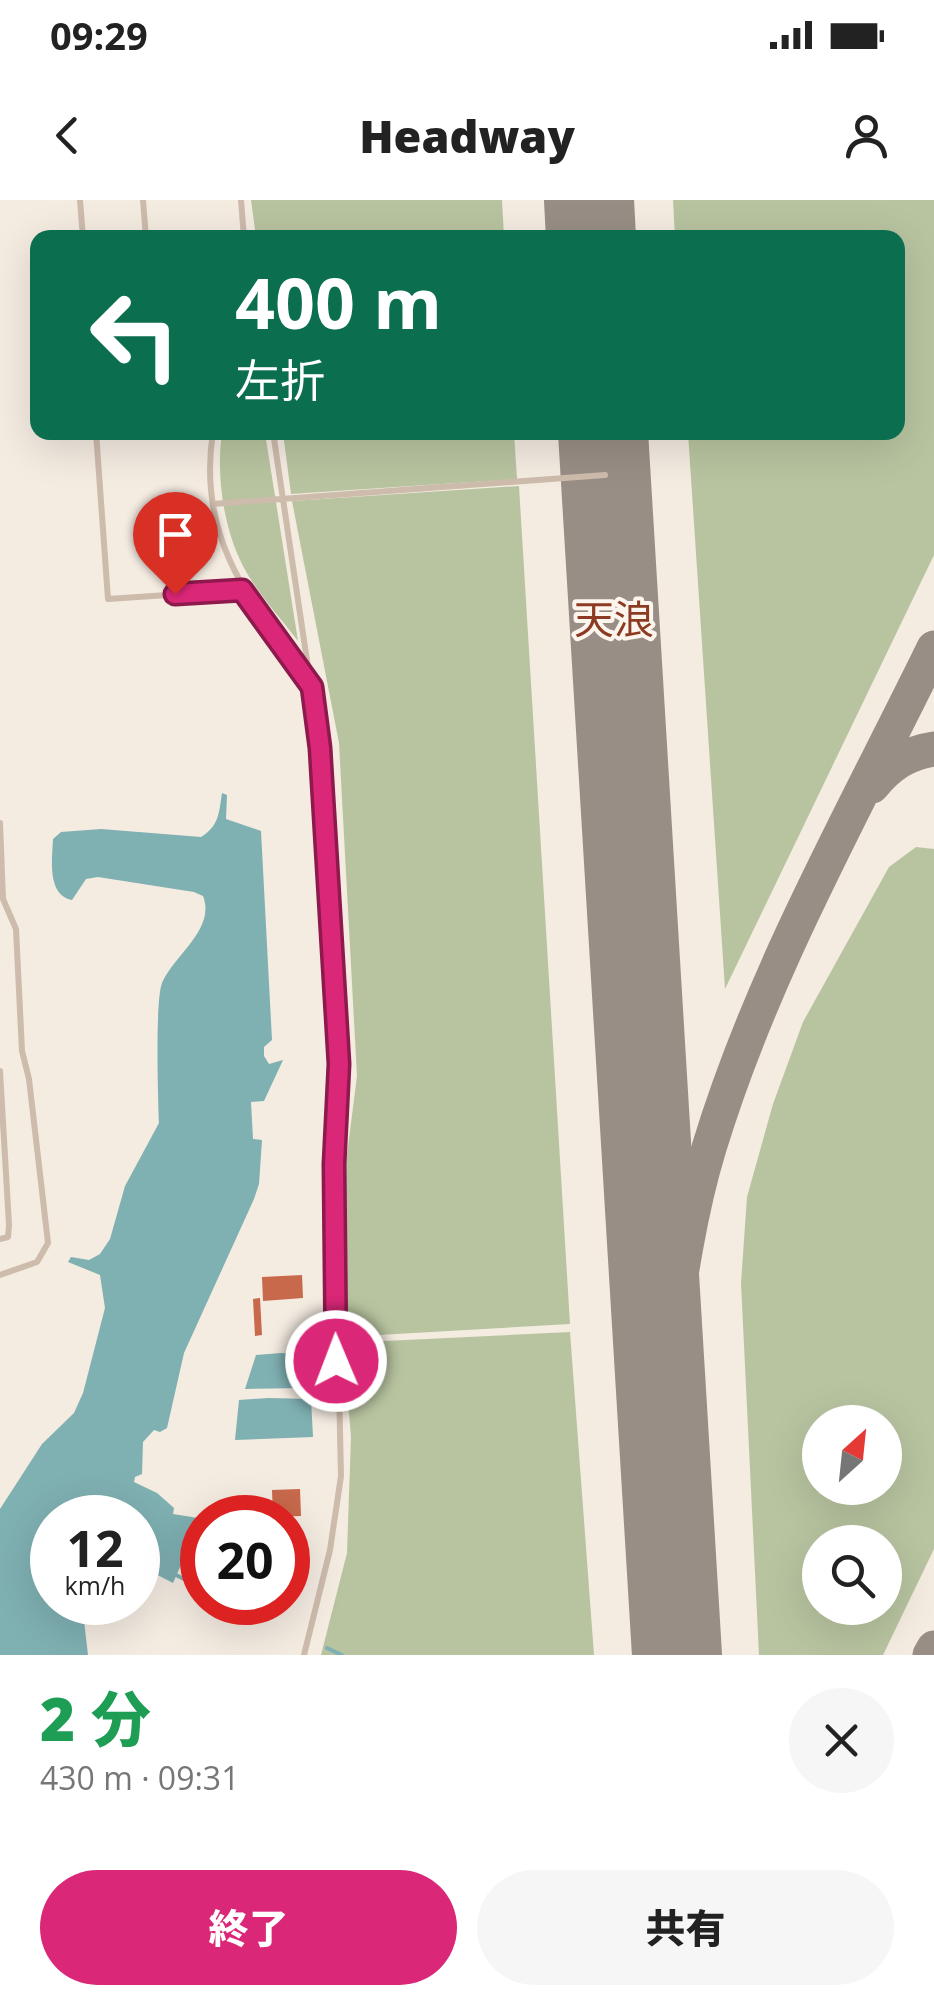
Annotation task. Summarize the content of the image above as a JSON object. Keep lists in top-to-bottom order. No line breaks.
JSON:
{"districts":["天浪"],"north":"top right","page":{"status":"09:29","header":"Headway","turn":["400 m","左折"],"speed":"12 km/h","limit":"20","heading":["2 分","430 m · 09:31"],"buttons":["終了","共有"]}}
